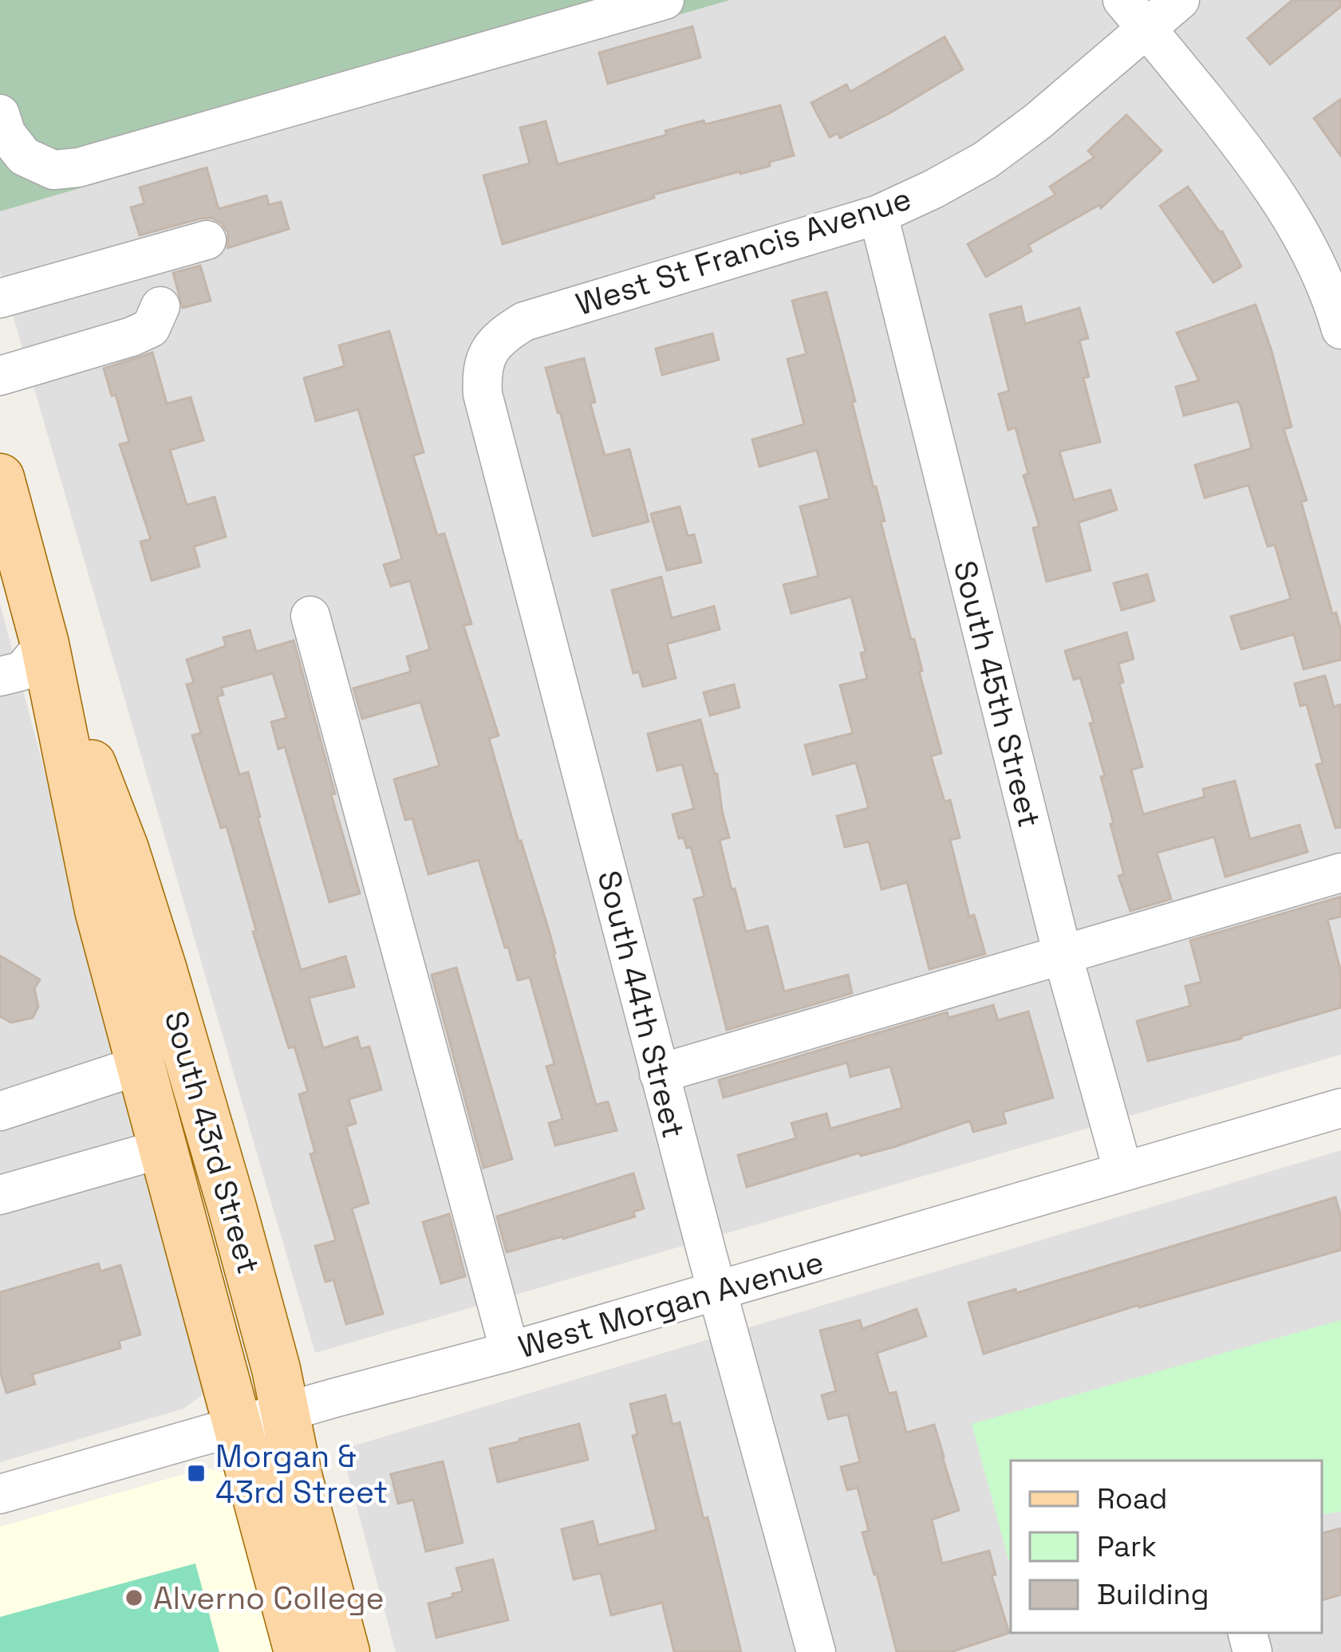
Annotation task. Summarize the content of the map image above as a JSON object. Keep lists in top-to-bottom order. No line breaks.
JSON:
{"streets":{"main road":["South 43rd Street"],"street":["West St Francis Avenue","South 45th Street","South 44th Street","West Morgan Avenue"]},"crossings":[["West St Francis Avenue","South 45th Street"],["West St Francis Avenue","South 44th Street"],["South 45th Street","West Morgan Avenue"],["South 44th Street","West Morgan Avenue"],["South 43rd Street","West Morgan Avenue"]],"places":{"transit":["Morgan & 43rd Street"],"other":["Alverno College"]},"legend":["Road","Park","Building"]}
